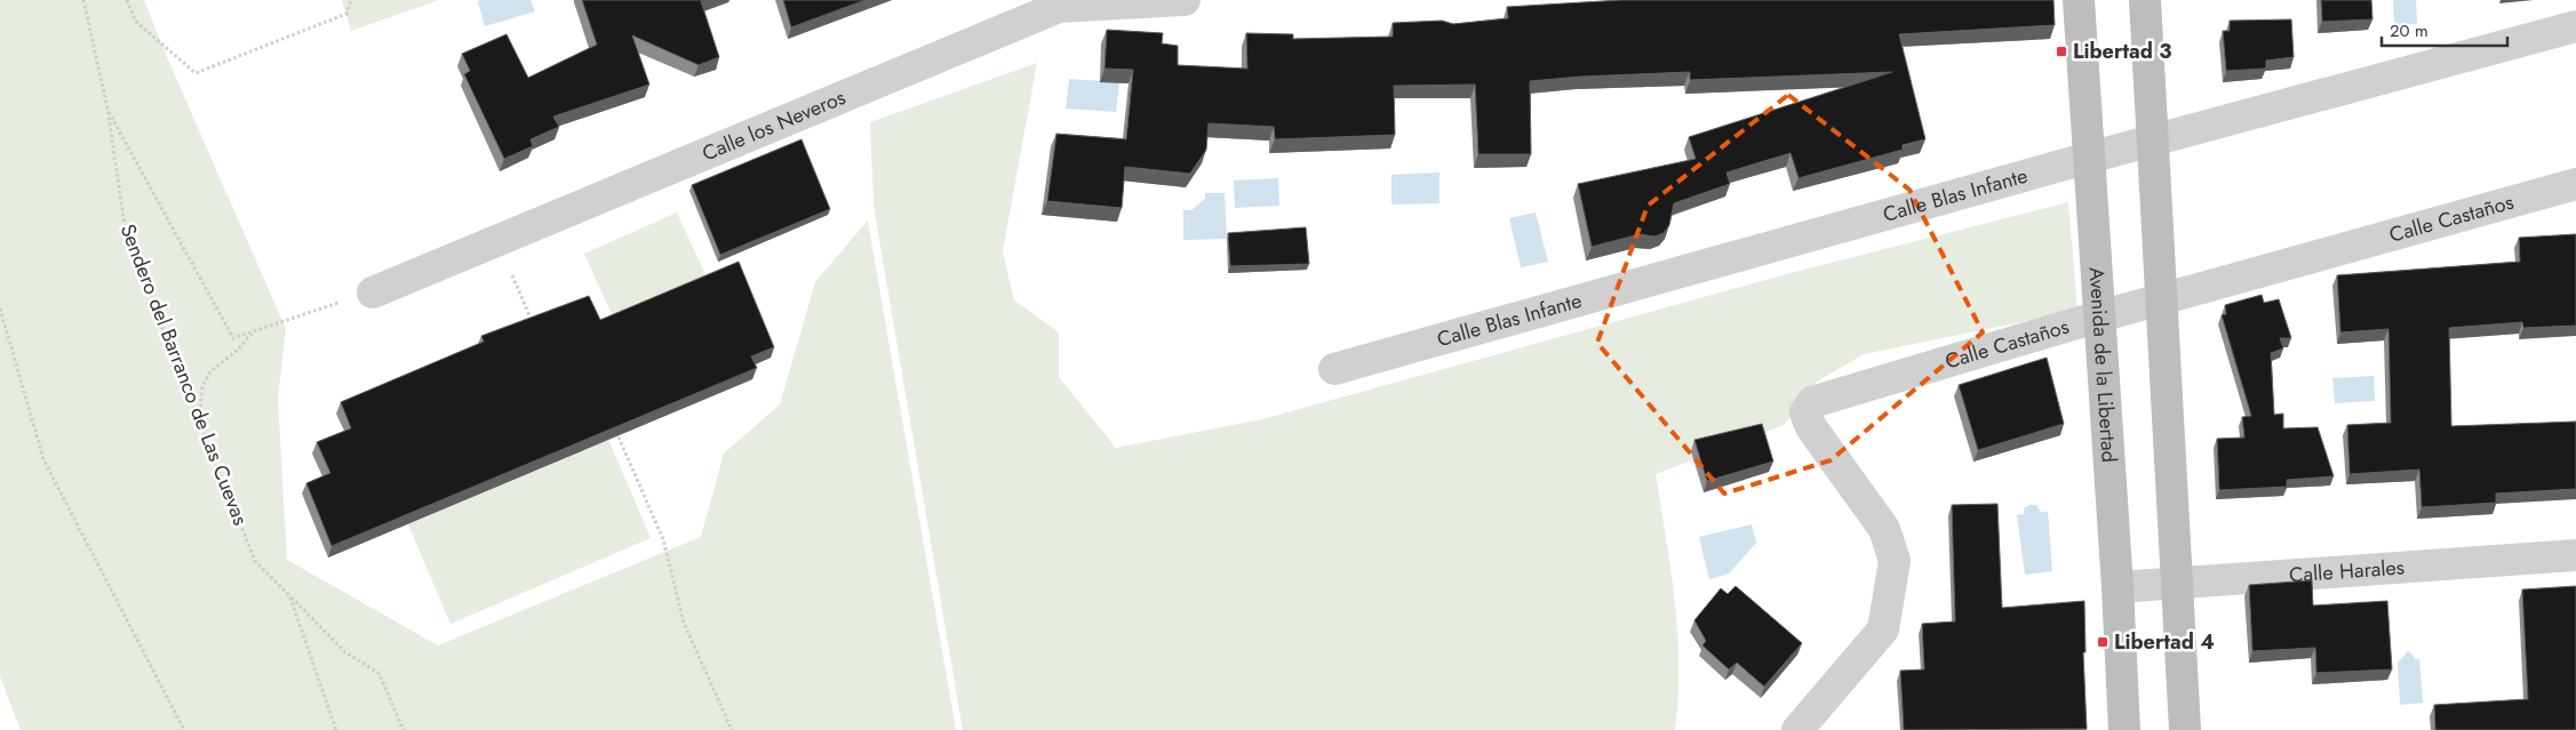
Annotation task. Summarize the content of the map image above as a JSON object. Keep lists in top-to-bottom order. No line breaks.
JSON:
{"streets":{"street":["Calle los Neveros","Calle Blas Infante","Calle Castaños","Avenida de la Libertad","Calle Harales"],"path":["Sendero del Barranco de Las Cuevas"]},"crossings":[["Calle Blas Infante","Avenida de la Libertad"],["Calle Castaños","Avenida de la Libertad"],["Avenida de la Libertad","Calle Harales"]],"places":{"transit":["Libertad 3","Libertad 4"]},"scale_bar":"20 m"}
